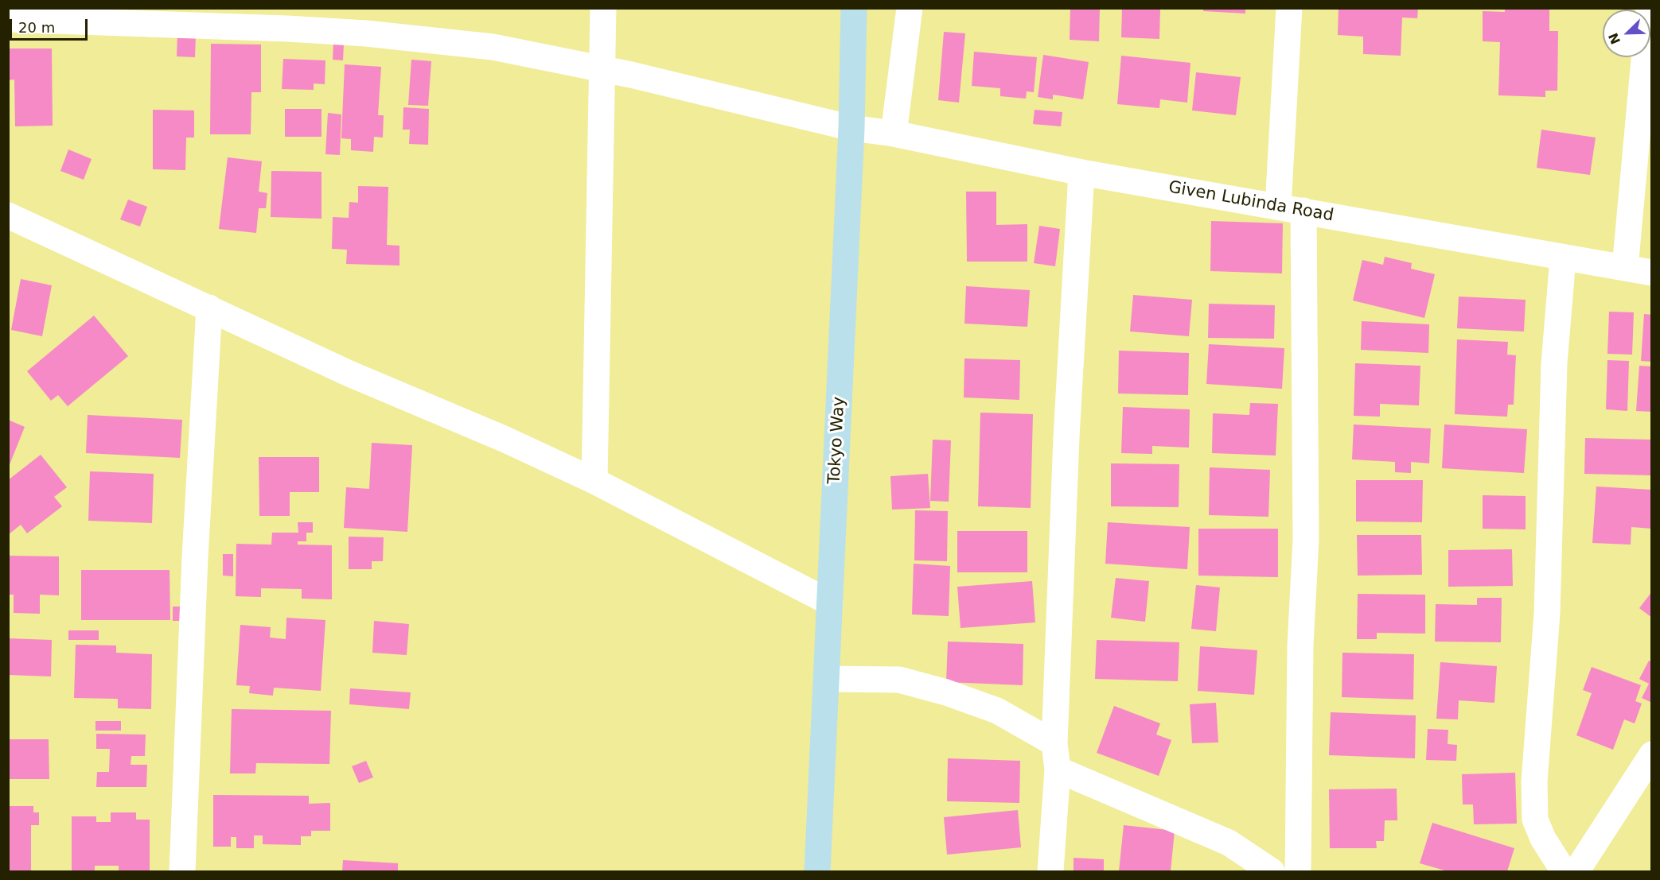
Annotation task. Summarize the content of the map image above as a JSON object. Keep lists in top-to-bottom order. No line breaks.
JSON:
{"streets":{"main road":["Tokyo Way"],"street":["Given Lubinda Road"]},"crossings":[["Given Lubinda Road","Tokyo Way"]],"scale_bar":"20 m","north":"bottom left"}
